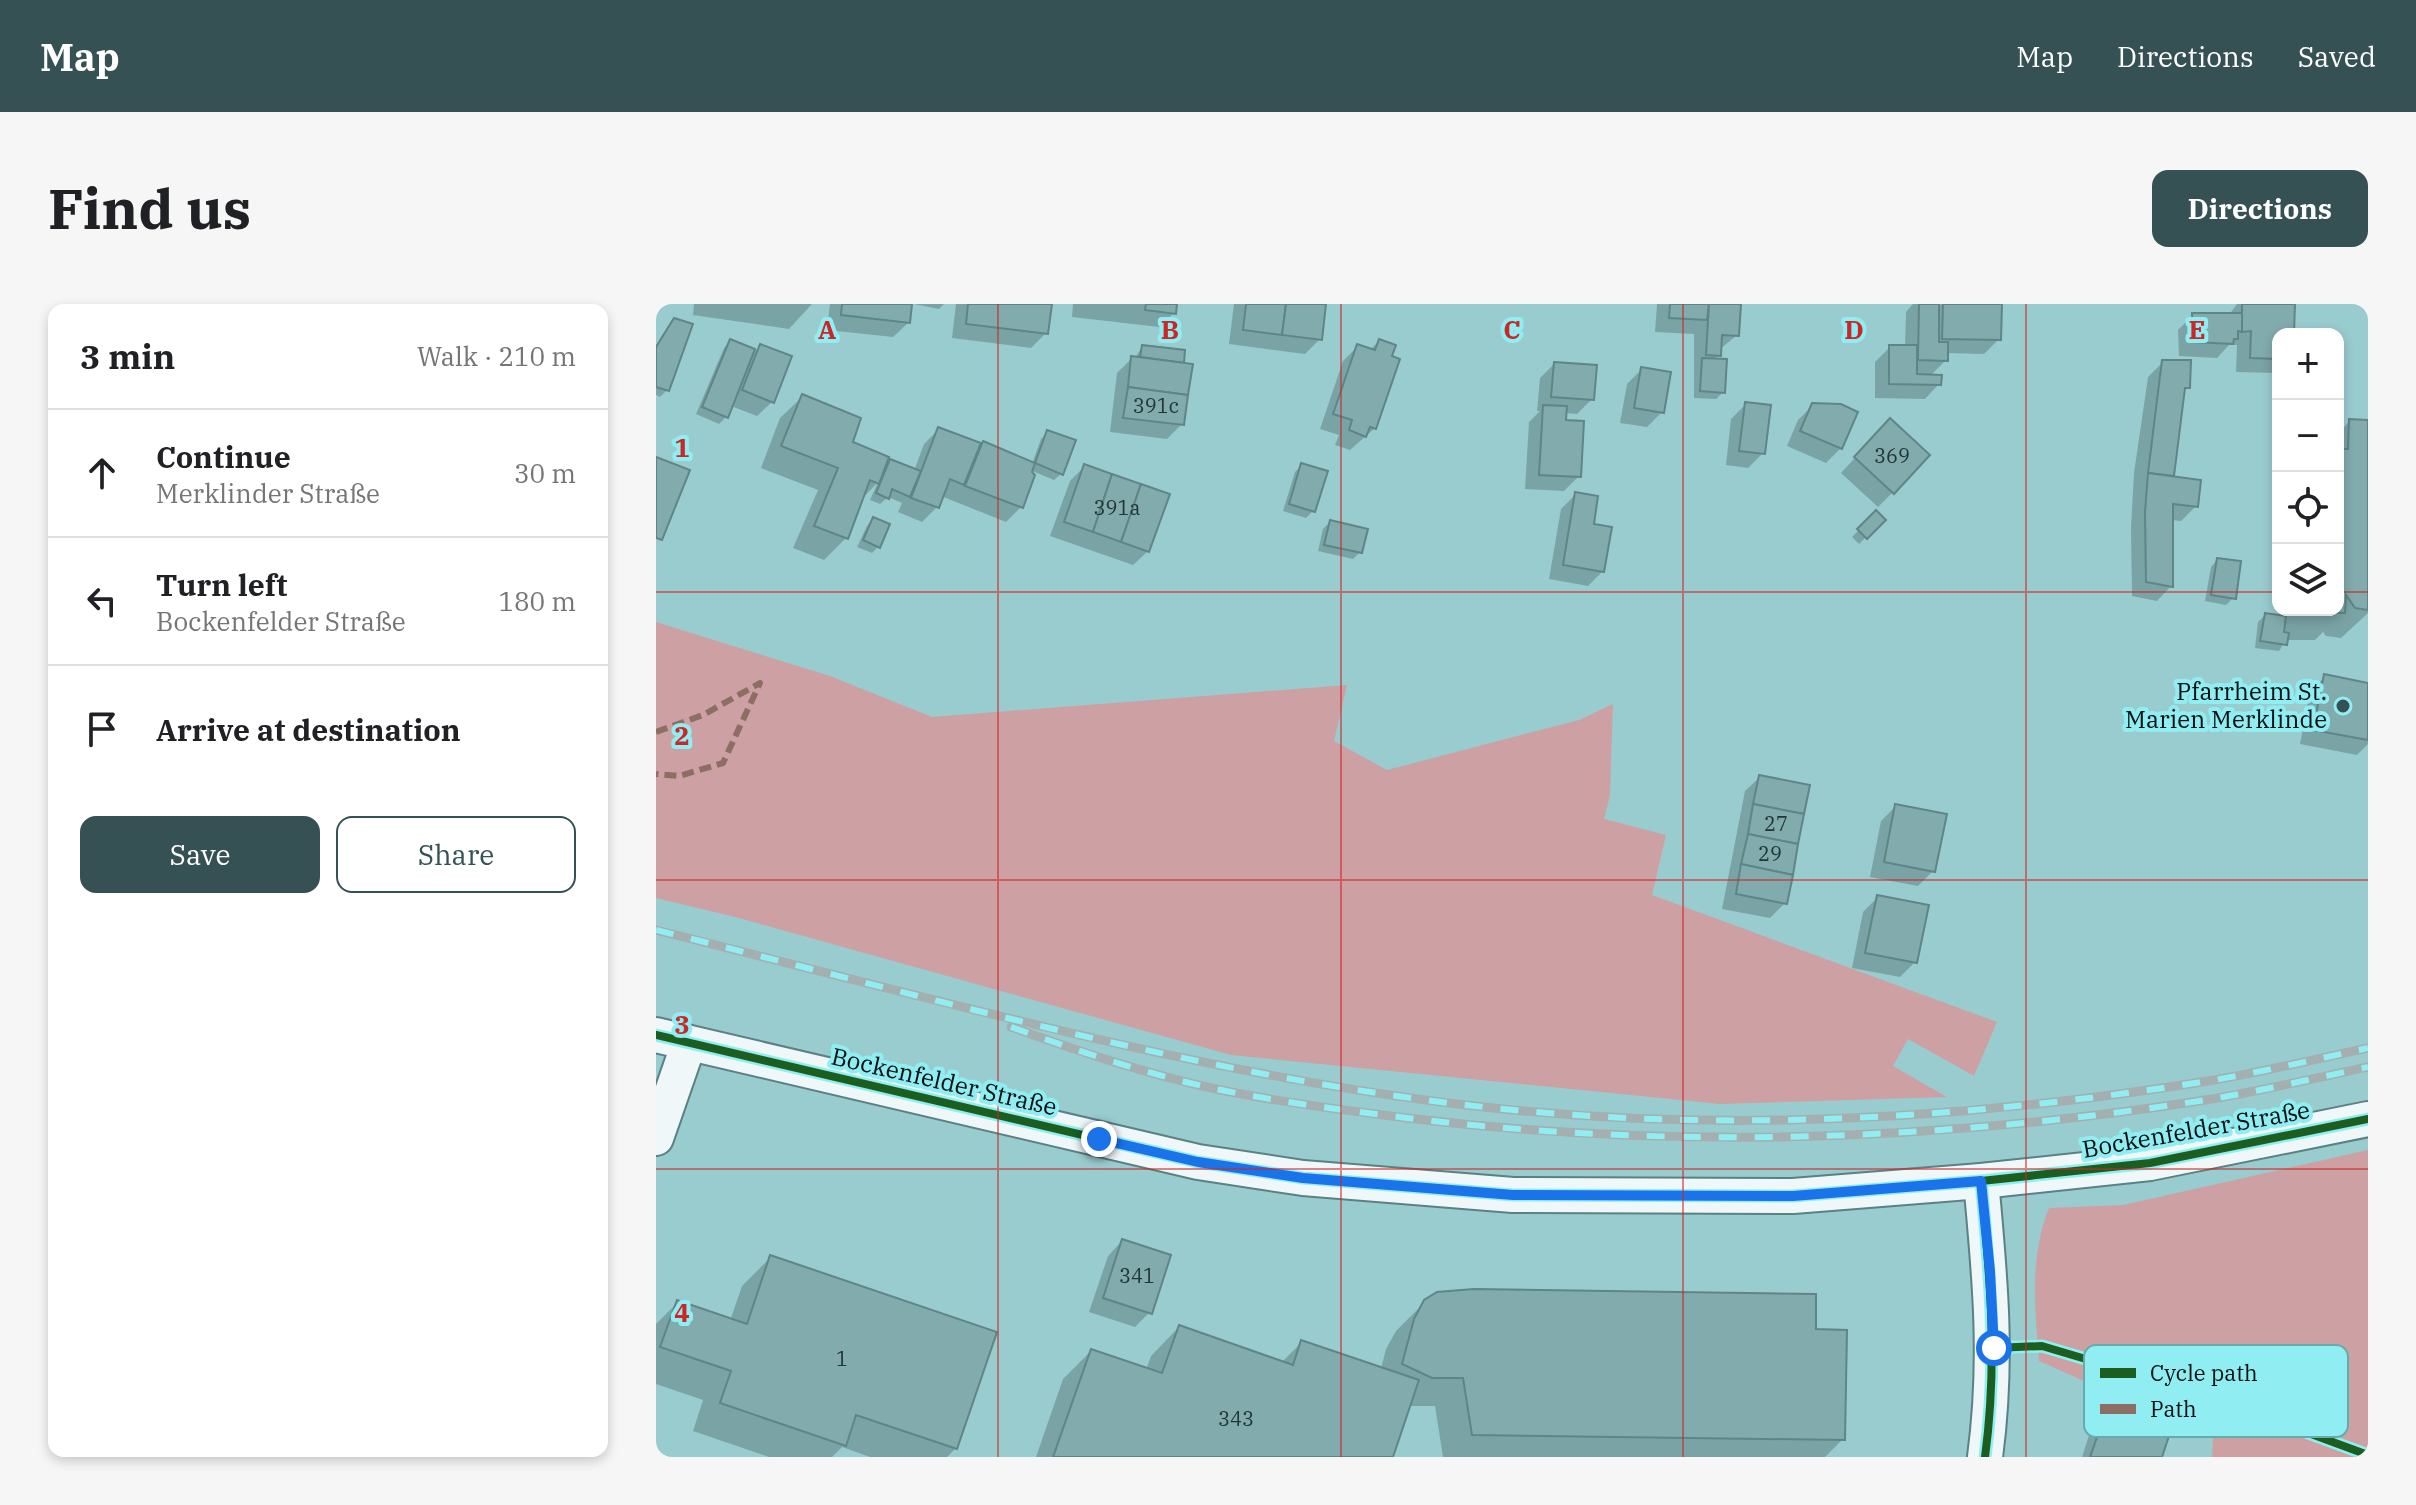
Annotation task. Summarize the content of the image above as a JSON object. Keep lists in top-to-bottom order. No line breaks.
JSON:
{"streets":{"street":["Bockenfelder Straße"]},"places":["Pfarrheim St. Marien Merklinde"],"house_numbers":["391c","369","391a","27","29","341","1","343"],"legend":["Cycle path","Path"],"page":{"header":"Map","nav":["Map","Directions","Saved"],"buttons":["Directions",["Save","Share"]],"title":"Find us","heading":["3 min","Walk · 210 m"],"map_buttons":["+","−"],"list":[["Continue","Merklinder Straße","30 m"],["Turn left","Bockenfelder Straße","180 m"],"Arrive at destination"]},"grid":{"columns":["A","B","C","D","E"],"rows":["1","2","3","4"]}}
